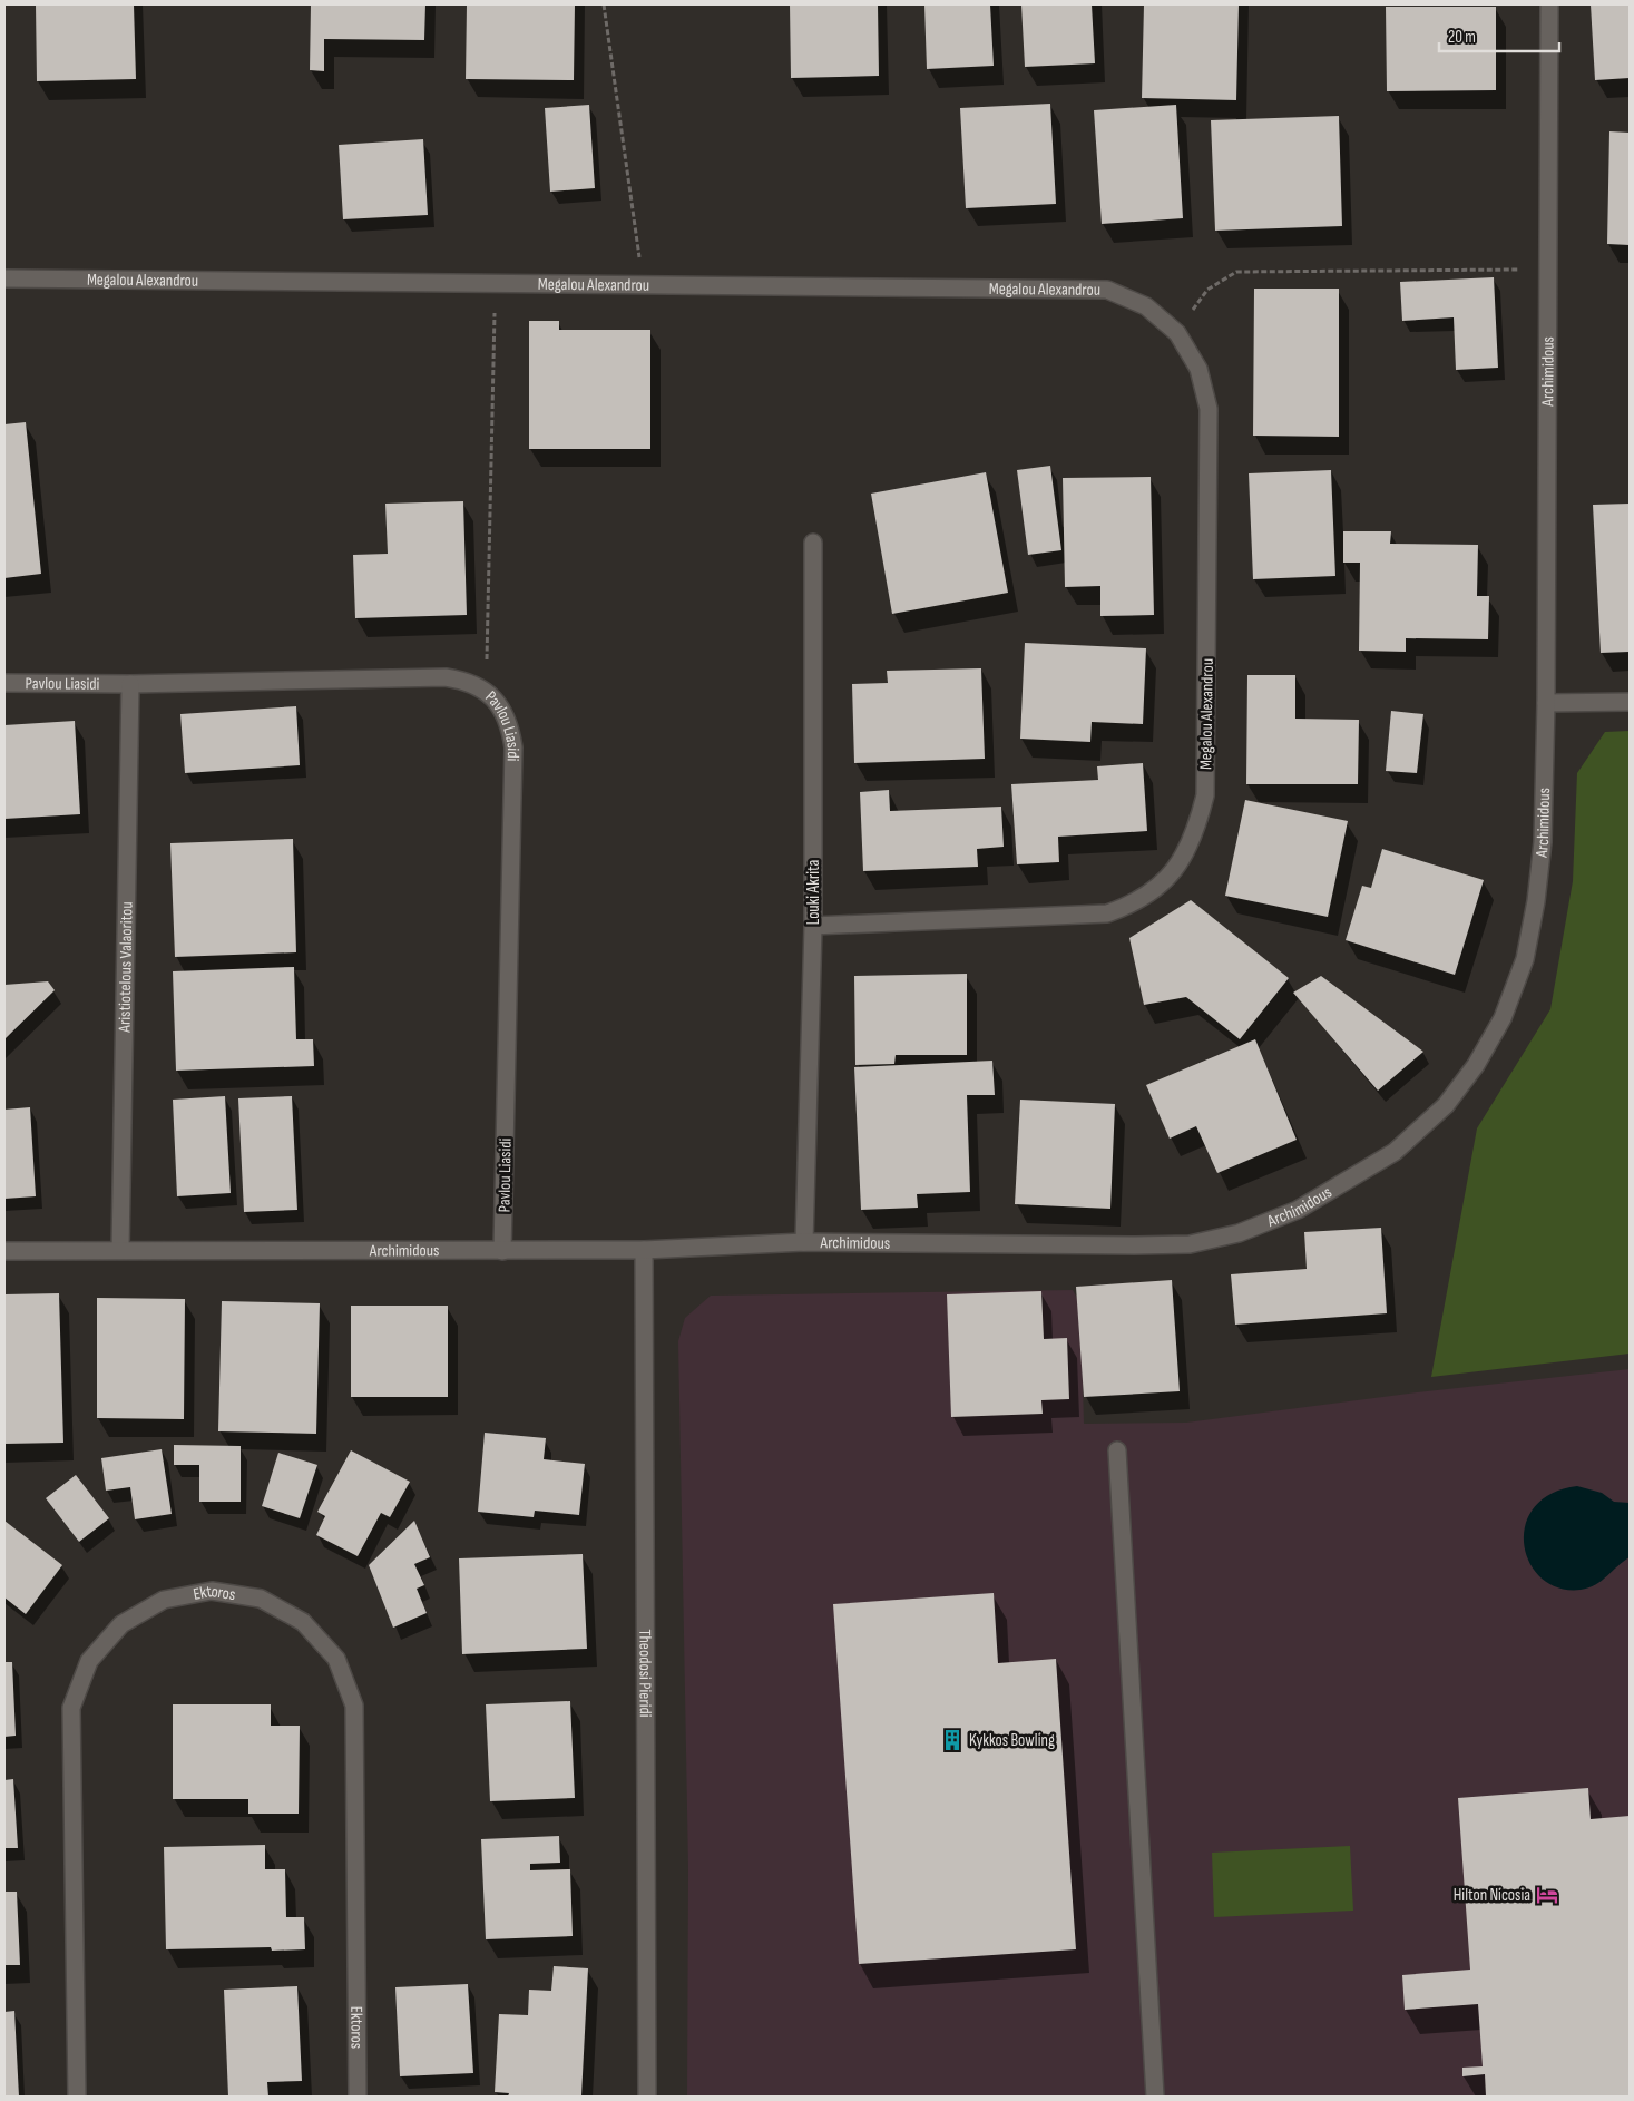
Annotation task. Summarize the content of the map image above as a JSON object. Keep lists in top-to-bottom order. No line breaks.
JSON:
{"streets":{"street":["Megalou Alexandrou","Archimidous","Pavlou Liasidi","Louki Akrita","Aristiotelous Valaoritou","Ektoros","Theodosi Pieridi"]},"crossings":[["Megalou Alexandrou","Louki Akrita"],["Archimidous","Pavlou Liasidi"],["Archimidous","Louki Akrita"],["Archimidous","Aristiotelous Valaoritou"],["Archimidous","Theodosi Pieridi"],["Pavlou Liasidi","Aristiotelous Valaoritou"]],"places":{"building":["Kykkos Bowling"],"hotel":["Hilton Nicosia"]},"scale_bar":"20 m"}
